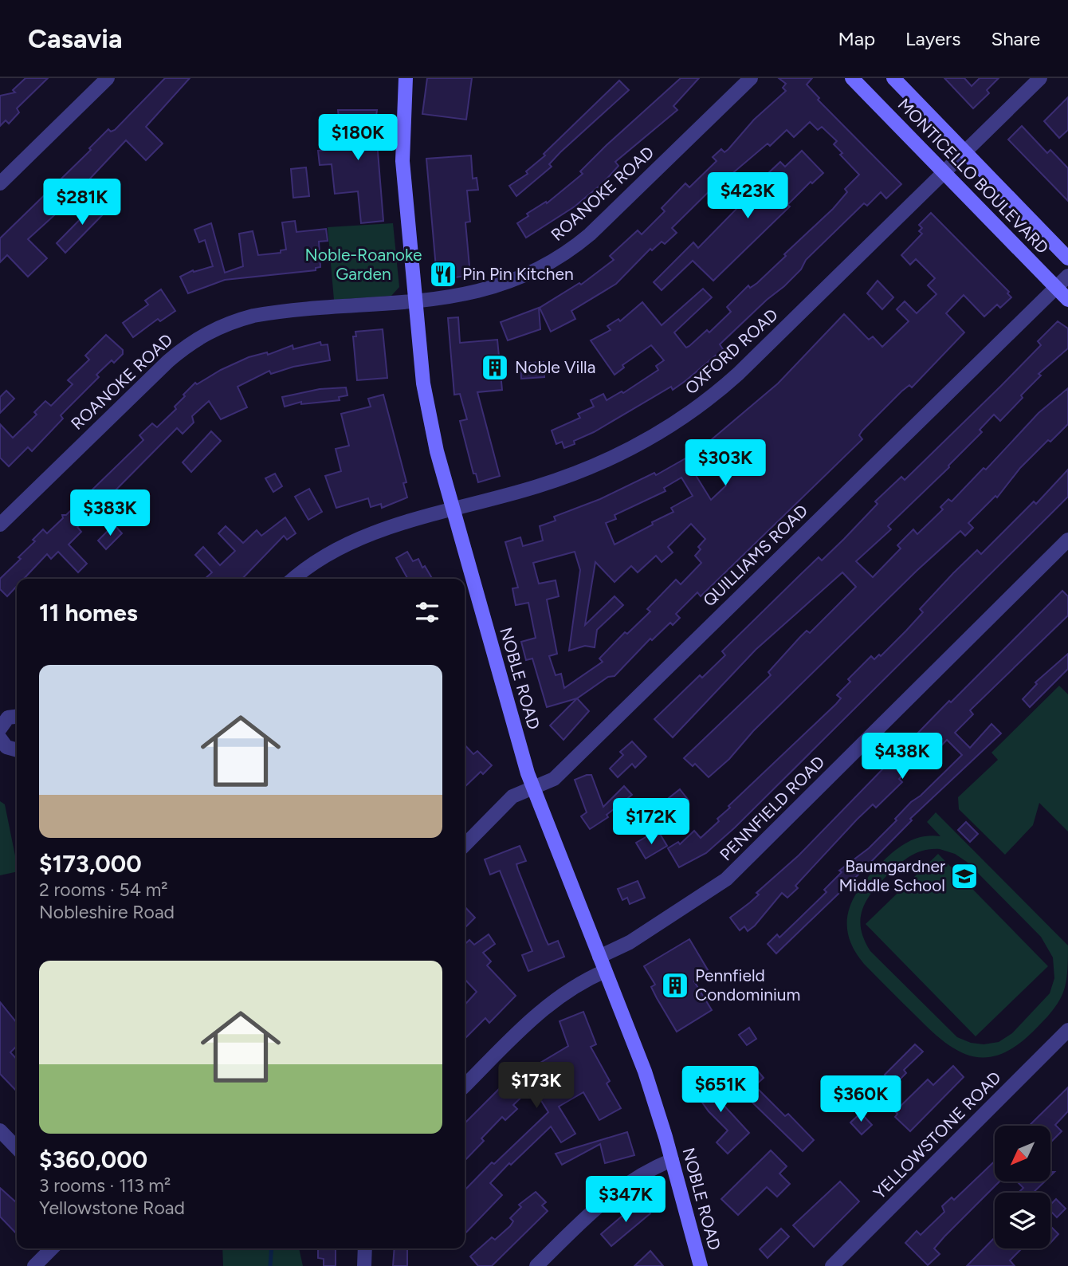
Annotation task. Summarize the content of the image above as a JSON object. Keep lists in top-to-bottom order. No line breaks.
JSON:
{"streets":{"main road":["MONTICELLO BOULEVARD","NOBLE ROAD"],"street":["ROANOKE ROAD","OXFORD ROAD","QUILLIAMS ROAD","PENNFIELD ROAD","YELLOWSTONE ROAD"]},"crossings":[["MONTICELLO BOULEVARD","OXFORD ROAD"],["MONTICELLO BOULEVARD","QUILLIAMS ROAD"],["ROANOKE ROAD","NOBLE ROAD"],["OXFORD ROAD","NOBLE ROAD"],["QUILLIAMS ROAD","NOBLE ROAD"],["NOBLE ROAD","PENNFIELD ROAD"]],"parks":["Noble-Roanoke Garden"],"places":{"restaurant":["Pin Pin Kitchen"],"building":["Noble Villa","Pennfield Condominium"],"school or university":["Baumgardner Middle School"]},"north":"bottom left","page":{"header":"Casavia","nav":["Map","Layers","Share"],"price":["$180K","$423K","$281K","$303K","$383K","$438K","$172K","$173K","$651K","$360K","$347K"],"heading":"11 homes","list":[{"name":"$173,000","note":"2 rooms · 54 m² · Nobleshire Road"},{"name":"$360,000","note":"3 rooms · 113 m² · Yellowstone Road"}]}}
